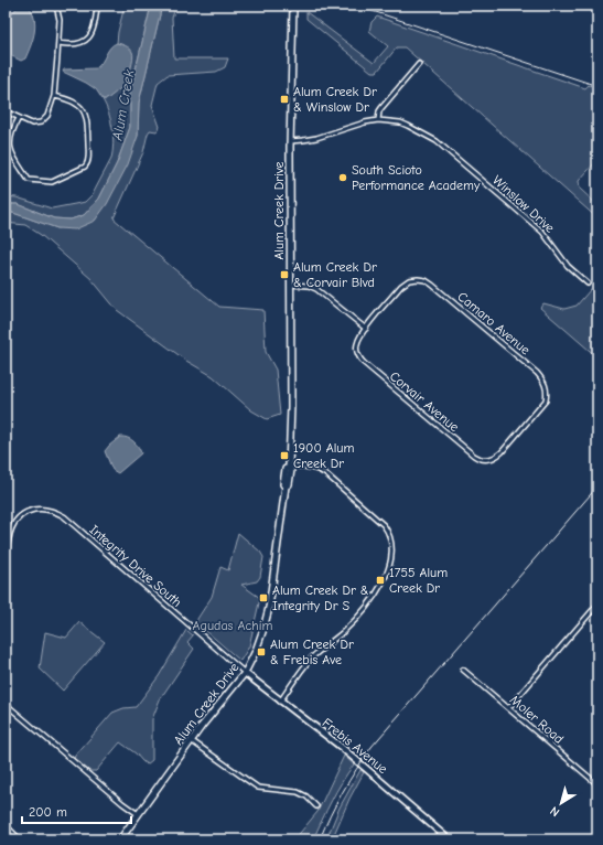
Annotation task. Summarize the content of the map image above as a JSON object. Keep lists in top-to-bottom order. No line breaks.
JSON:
{"streets":{"main road":["Alum Creek Drive","Frebis Avenue"],"street":["Winslow Drive","Camaro Avenue","Corvair Avenue","Integrity Drive South","Moler Road"]},"crossings":[["Winslow Drive","Alum Creek Drive"],["Alum Creek Drive","Integrity Drive South"],["Alum Creek Drive","Frebis Avenue"],["Camaro Avenue","Corvair Avenue"],["Integrity Drive South","Frebis Avenue"]],"water":["Alum Creek"],"parks":["Agudas Achim"],"places":{"transit":["Alum Creek Dr & Winslow Dr","Alum Creek Dr & Corvair Blvd","1900 Alum Creek Dr","1755 Alum Creek Dr","Alum Creek Dr & Integrity Dr S","Alum Creek Dr & Frebis Ave"],"other":["South Scioto Performance Academy"]},"scale_bar":"200 m","north":"bottom left"}
